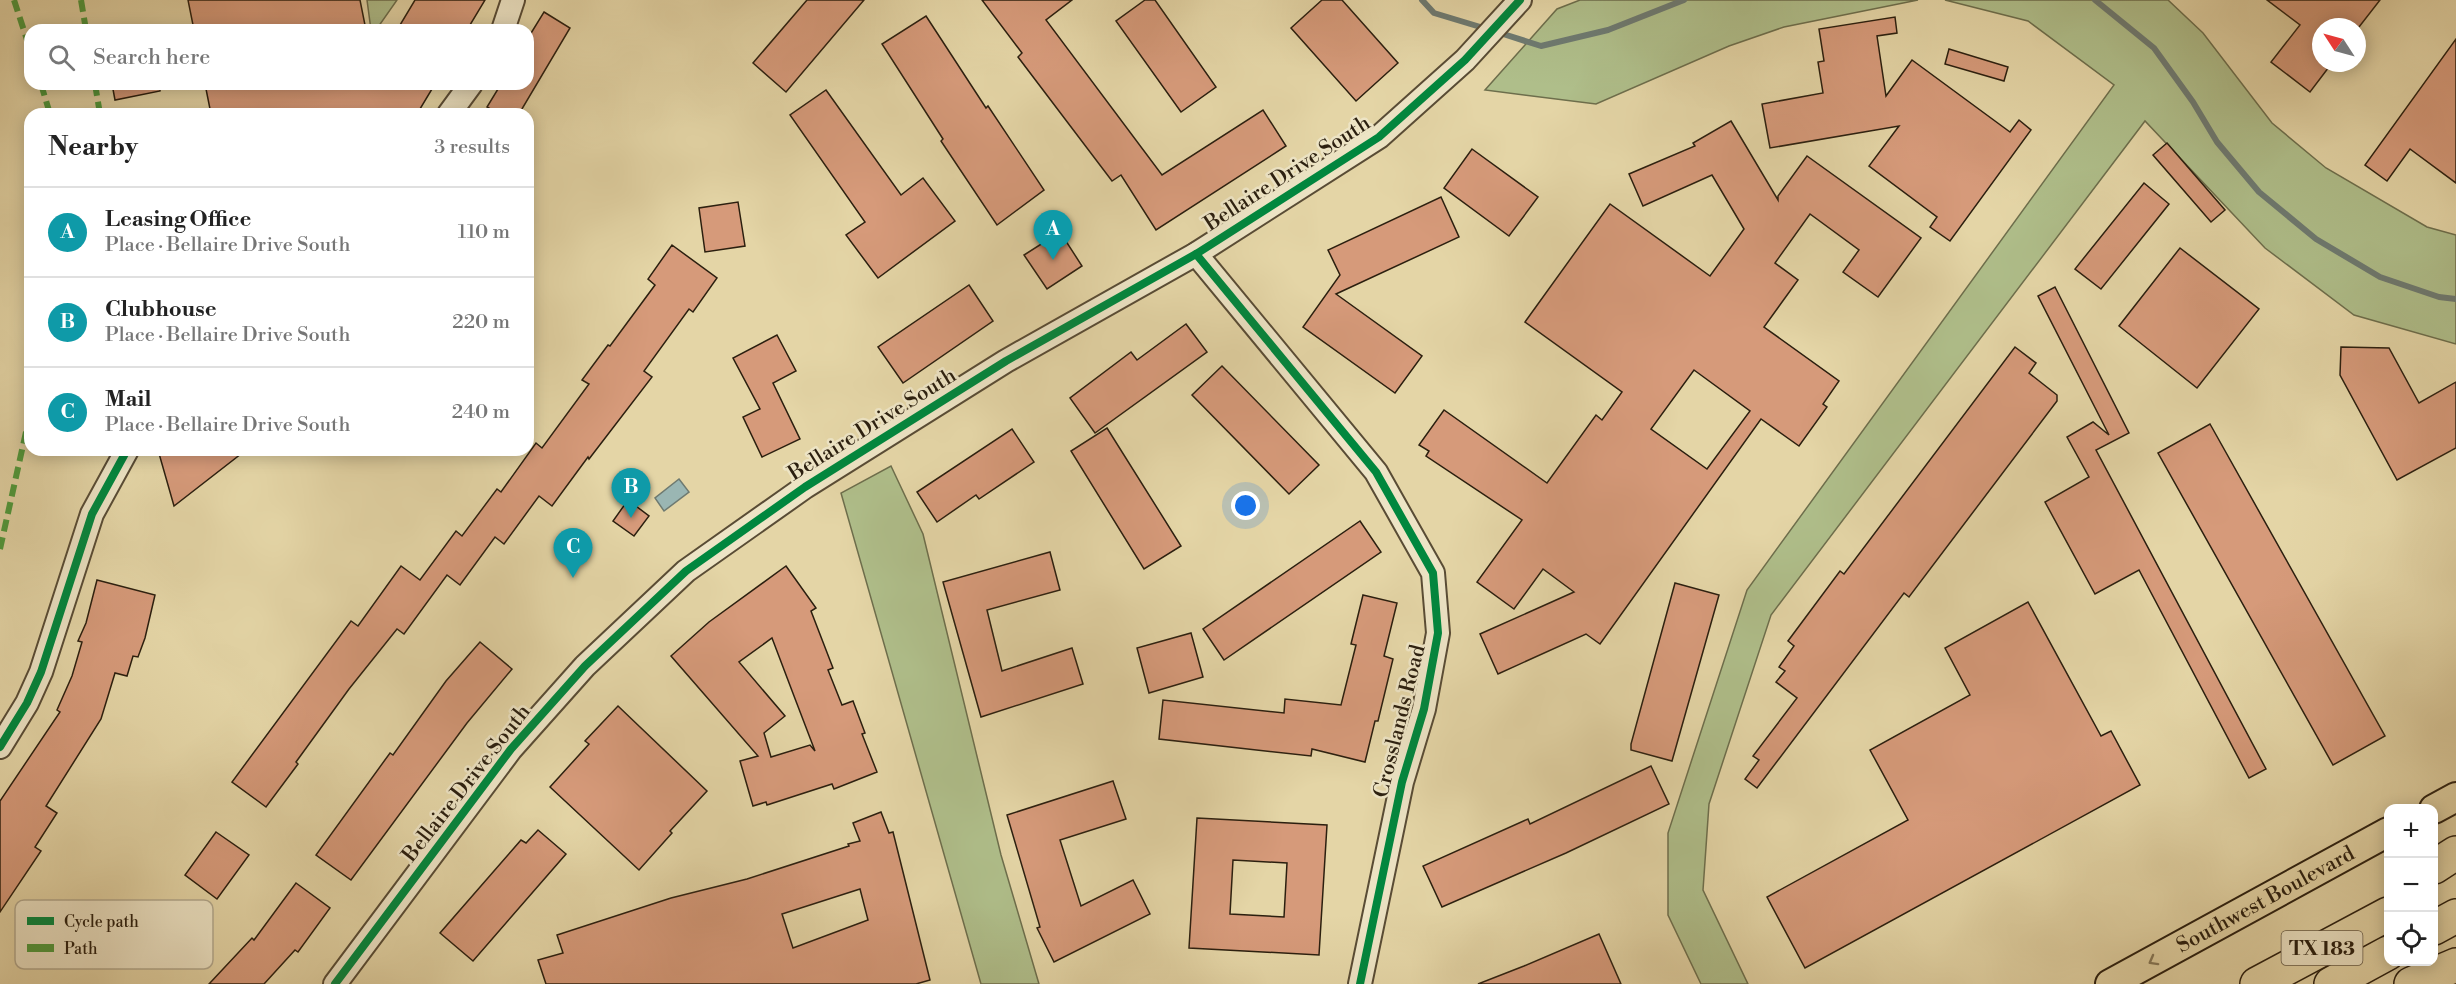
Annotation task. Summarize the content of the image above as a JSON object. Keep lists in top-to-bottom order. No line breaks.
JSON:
{"streets":{"highway":["TX 183"],"main road":["Southwest Boulevard"],"street":["Bellaire Drive South","Crosslands Road"]},"crossings":[["Bellaire Drive South","Crosslands Road"]],"one_way":["Southwest Boulevard"],"legend":["Cycle path","Path"],"north":"top left","page":{"search":"Search here","heading":["Nearby","3 results"],"list":[{"mark":"A","name":"Leasing Office","note":"Place · Bellaire Drive South","value":"110 m"},{"mark":"B","name":"Clubhouse","note":"Place · Bellaire Drive South","value":"220 m"},{"mark":"C","name":"Mail","note":"Place · Bellaire Drive South","value":"240 m"}],"pins":["A","B","C"],"map_buttons":["+","−"]}}
